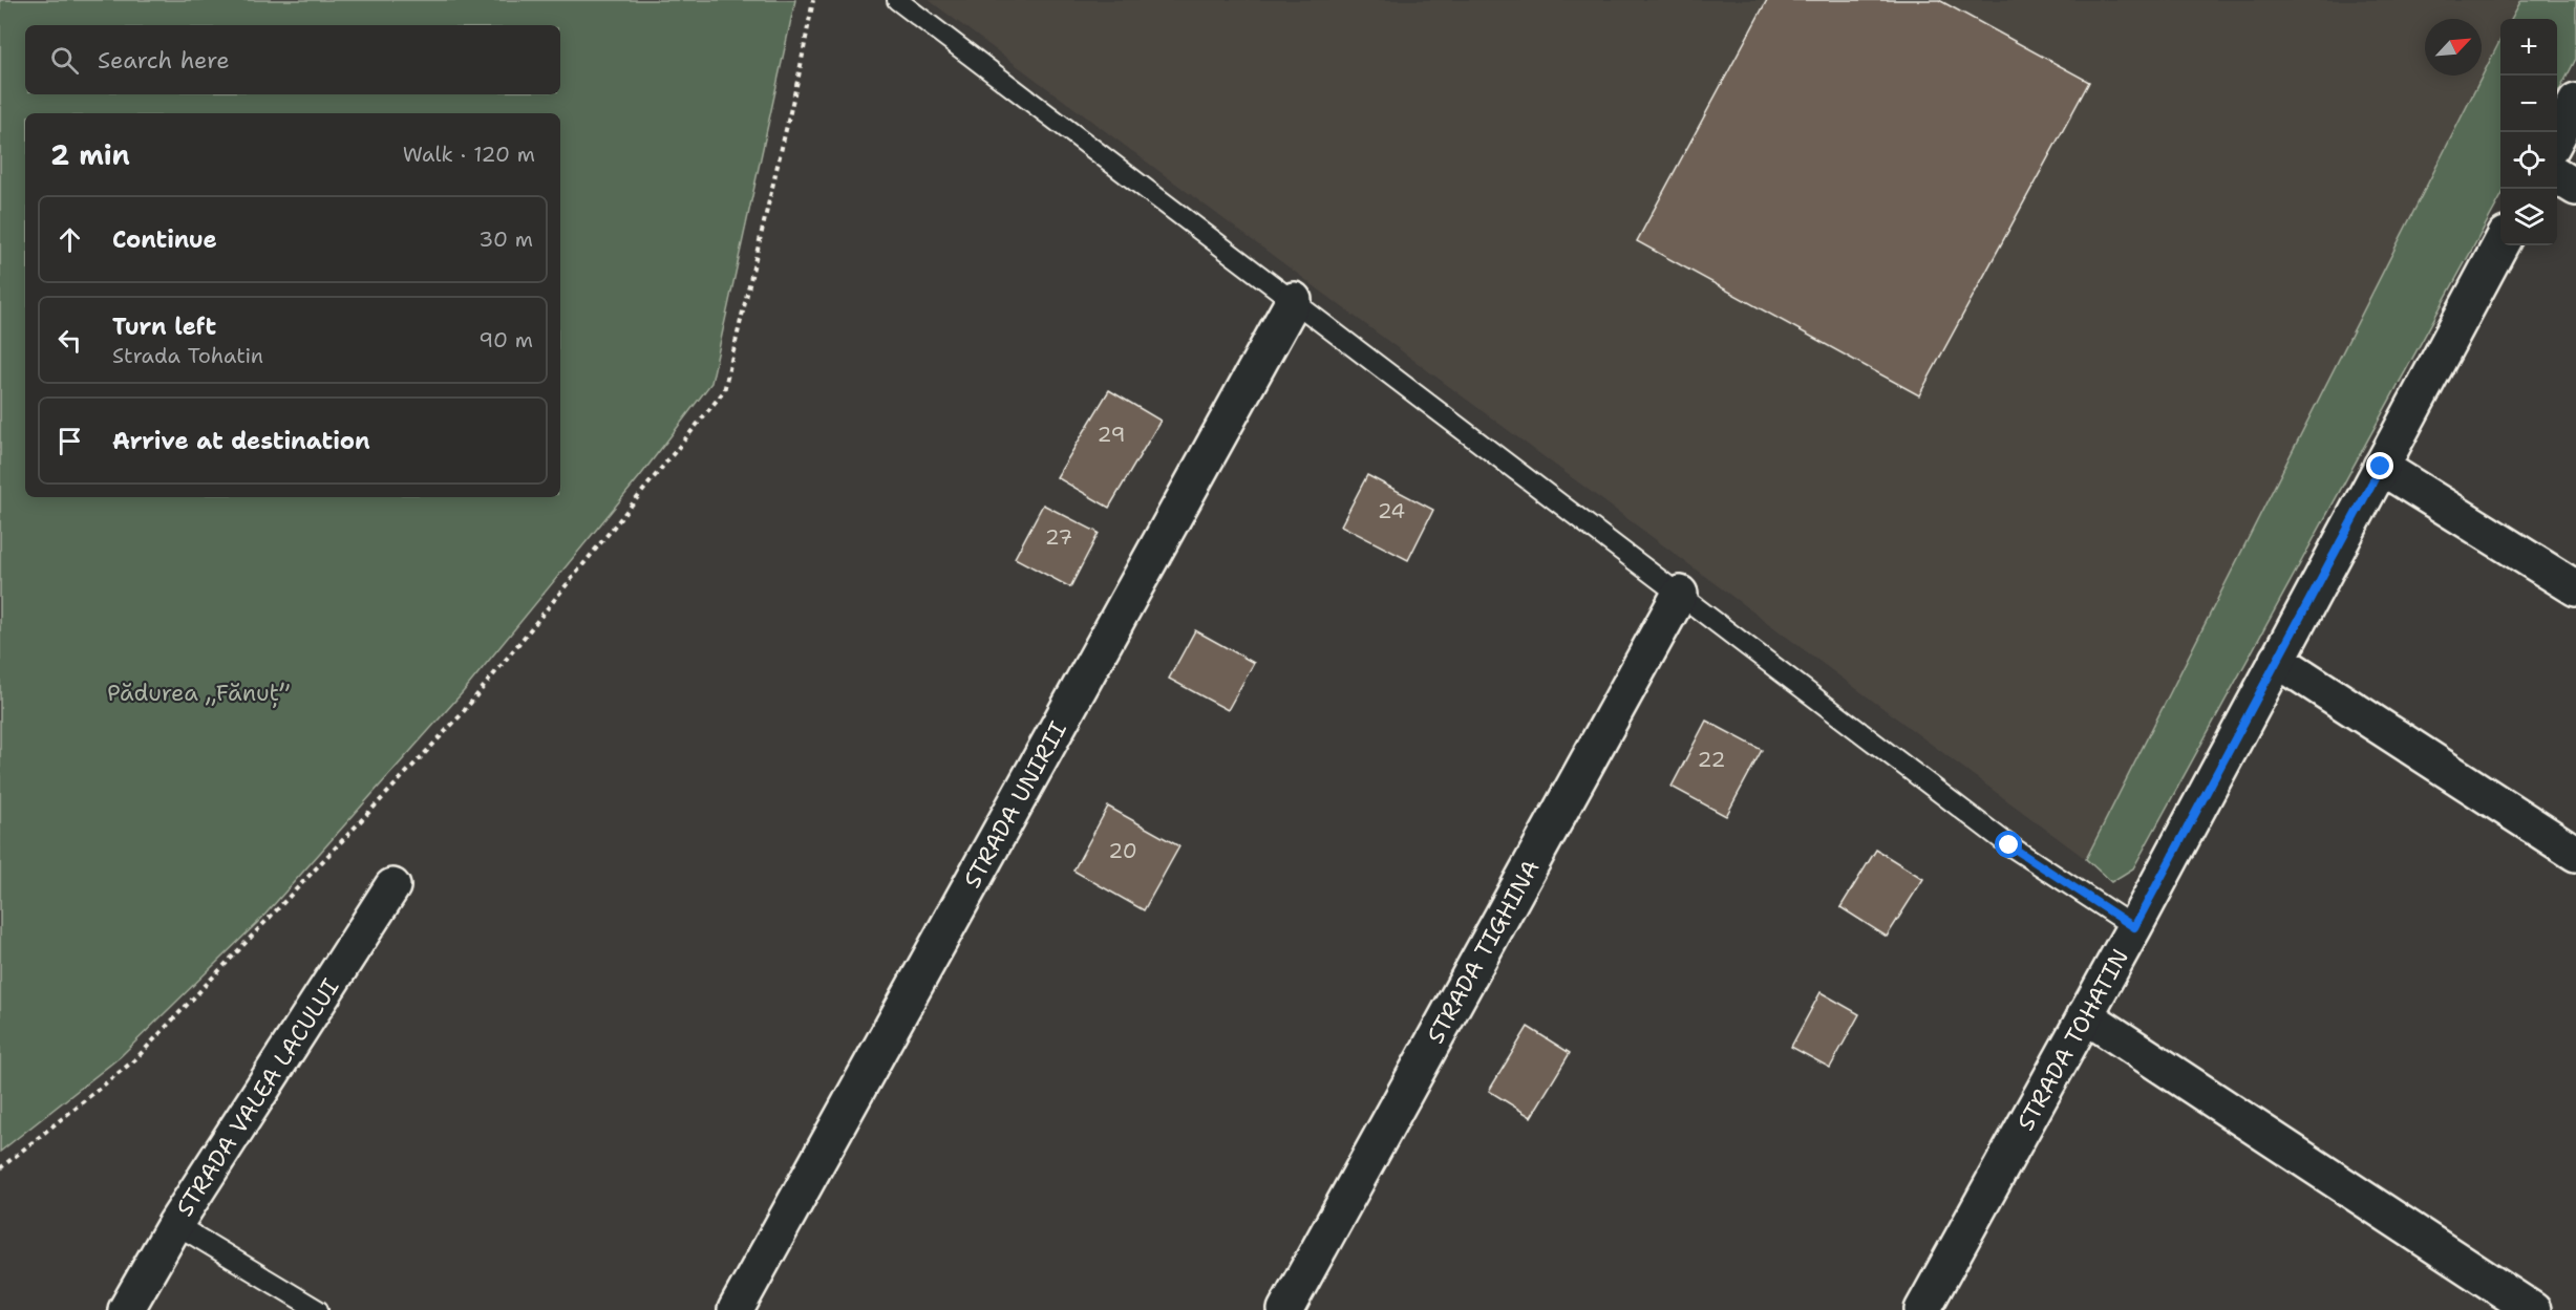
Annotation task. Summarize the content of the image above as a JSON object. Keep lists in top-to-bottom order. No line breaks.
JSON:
{"streets":{"street":["STRADA UNIRII","STRADA TIGHINA","STRADA TOHATIN","STRADA VALEA LACULUI"]},"parks":["Pădurea „Fănuț”"],"house_numbers":["29","24","27","22","20"],"north":"top right","page":{"map_buttons":["+","−"],"search":"Search here","heading":["2 min","Walk · 120 m"],"list":[["Continue","30 m"],["Turn left","Strada Tohatin","90 m"],"Arrive at destination"]}}
